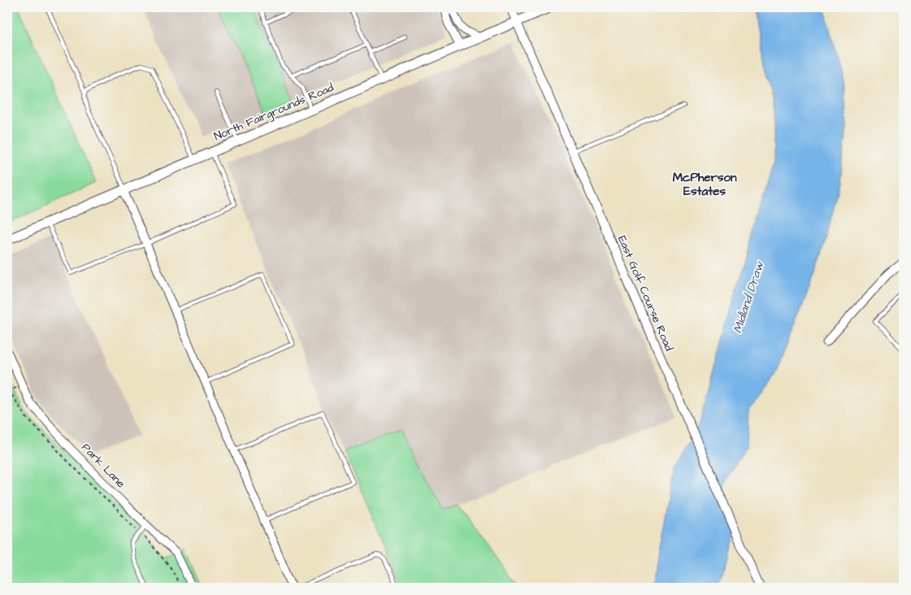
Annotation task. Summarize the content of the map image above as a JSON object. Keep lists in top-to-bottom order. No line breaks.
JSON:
{"streets":{"main road":["North Fairgrounds Road"],"street":["East Golf Course Road","Park Lane"]},"crossings":[["North Fairgrounds Road","East Golf Course Road"]],"districts":["McPherson Estates"],"water":["Midland Draw"]}
